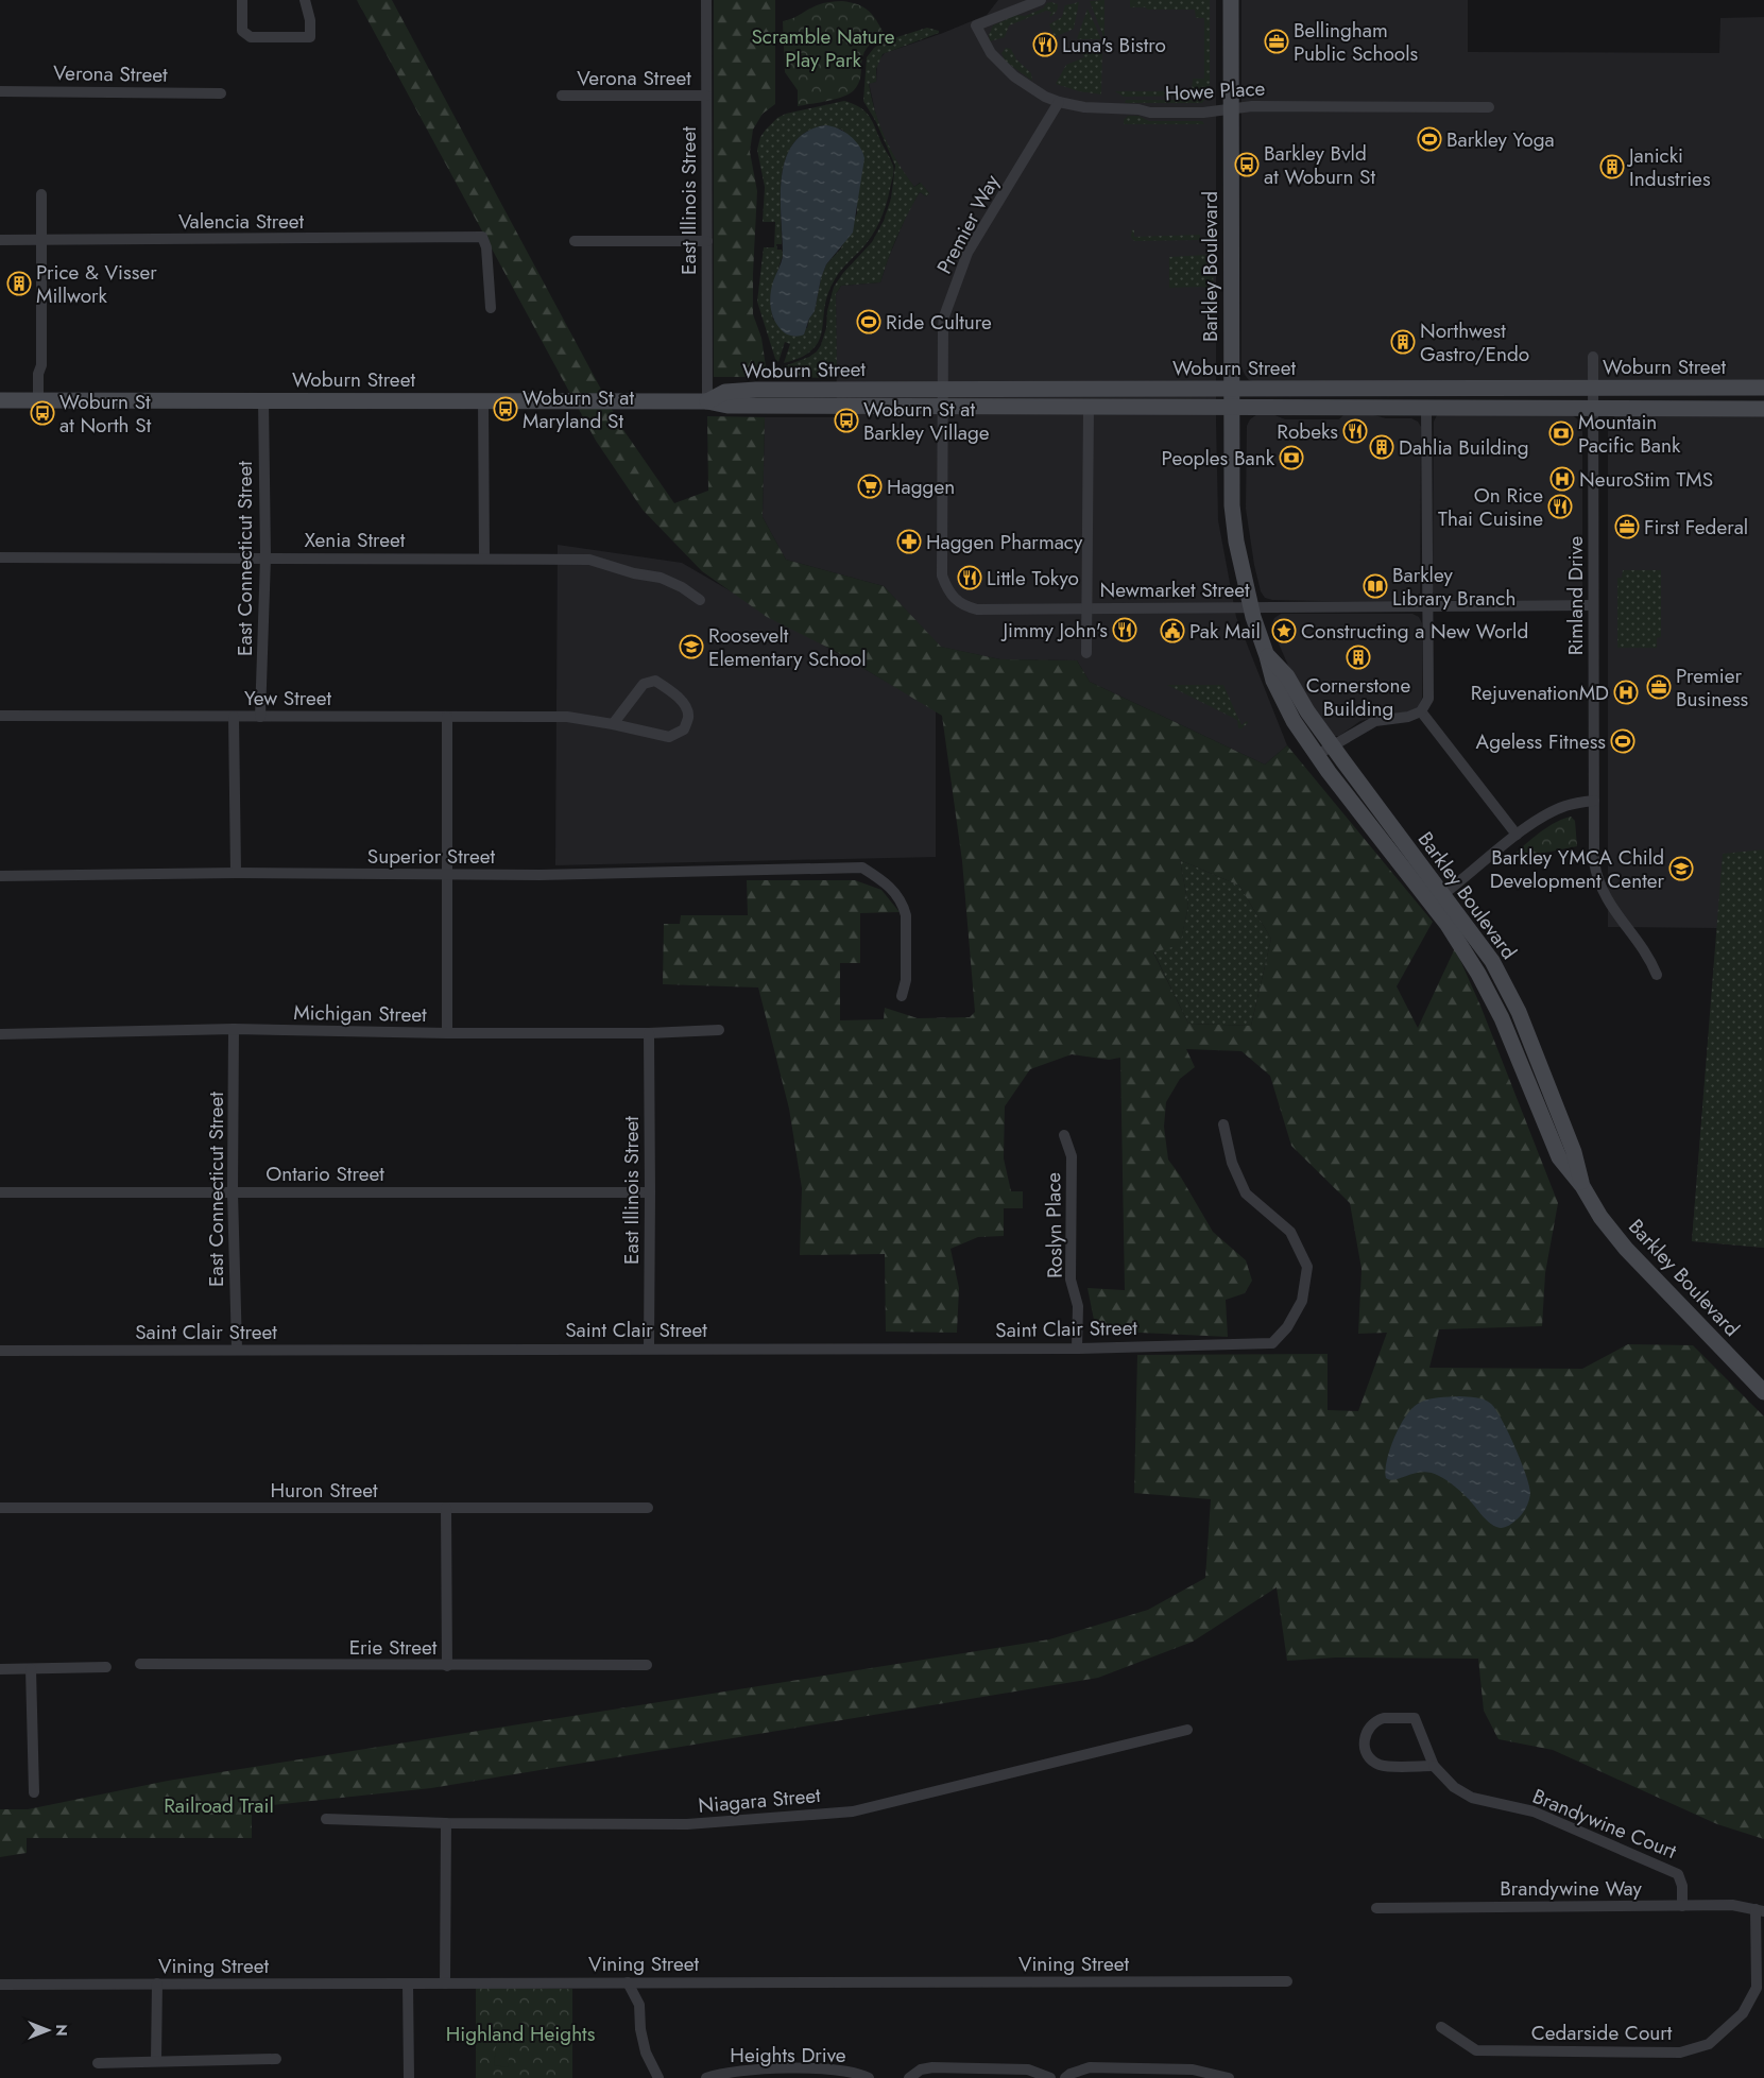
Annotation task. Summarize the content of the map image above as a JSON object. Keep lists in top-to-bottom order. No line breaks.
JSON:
{"streets":{"main road":["Barkley Boulevard","Woburn Street"],"street":["Verona Street","Howe Place","East Illinois Street","Valencia Street","Premier Way","Xenia Street","East Connecticut Street","Newmarket Street","Rimland Drive","Yew Street","Superior Street","Michigan Street","Ontario Street","Roslyn Place","Saint Clair Street","Huron Street","Erie Street","Niagara Street","Brandywine Court","Brandywine Way","Vining Street","Cedarside Court","Heights Drive"]},"crossings":[["Verona Street","East Illinois Street"],["Howe Place","Premier Way"],["Howe Place","Barkley Boulevard"],["East Illinois Street","Woburn Street"],["East Illinois Street","Michigan Street"],["East Illinois Street","Ontario Street"],["East Illinois Street","Saint Clair Street"],["Premier Way","Woburn Street"],["Premier Way","Newmarket Street"],["Barkley Boulevard","Woburn Street"],["Barkley Boulevard","Newmarket Street"],["Woburn Street","East Connecticut Street"],["Woburn Street","Newmarket Street"],["Woburn Street","Rimland Drive"],["Xenia Street","East Connecticut Street"],["East Connecticut Street","Yew Street"],["East Connecticut Street","Michigan Street"],["East Connecticut Street","Ontario Street"],["East Connecticut Street","Saint Clair Street"],["Newmarket Street","Rimland Drive"],["Roslyn Place","Saint Clair Street"],["Brandywine Court","Brandywine Way"],["Brandywine Way","Cedarside Court"]],"parks":["Scramble Nature Play Park","Railroad Trail","Highland Heights"],"places":{"office":["Bellingham Public Schools","First Federal","Premier Business"],"restaurant":["Luna's Bistro","Robeks","On Rice Thai Cuisine","Little Tokyo","Jimmy John's"],"sports":["Barkley Yoga","Ride Culture","Ageless Fitness"],"bus stop":["Barkley Bvld at Woburn St","Woburn St at Maryland St","Woburn St at North St","Woburn St at Barkley Village"],"building":["Janicki Industries","Price & Visser Millwork","Northwest Gastro/Endo","Dahlia Building","Cornerstone Building"],"bank":["Mountain Pacific Bank","Peoples Bank"],"hospital":["NeuroStim TMS","RejuvenationMD"],"supermarket":["Haggen"],"pharmacy":["Haggen Pharmacy"],"library":["Barkley Library Branch"],"public building":["Pak Mail"],"place":["Constructing a New World"],"school or university":["Roosevelt Elementary School","Barkley YMCA Child Development Center"]},"north":"right"}
